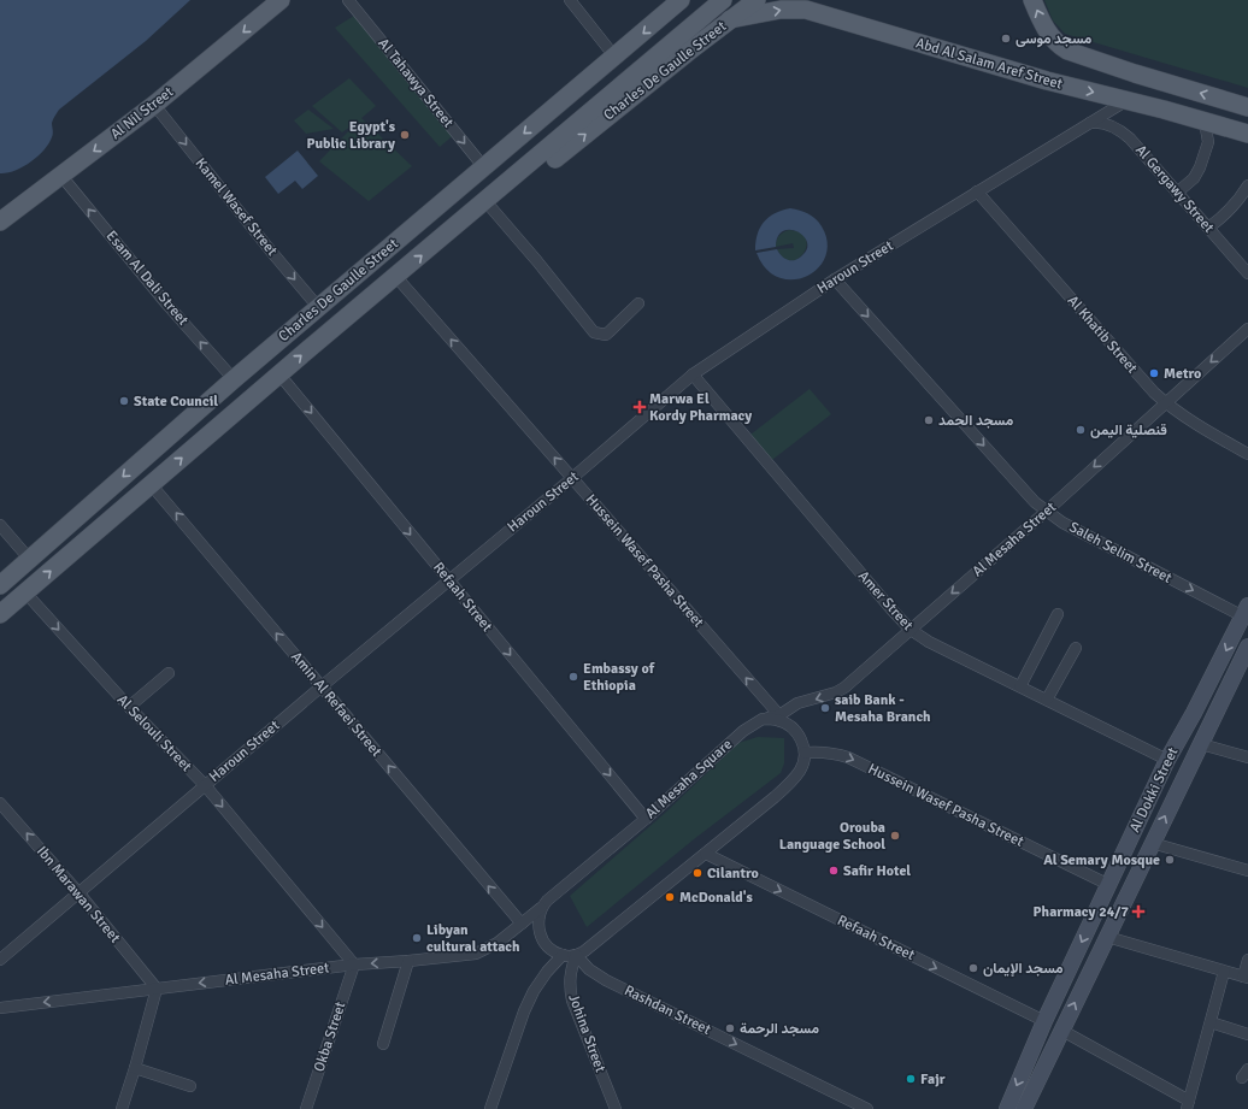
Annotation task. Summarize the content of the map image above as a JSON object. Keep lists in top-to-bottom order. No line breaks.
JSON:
{"streets":{"main road":["Abd Al Salam Aref Street","Charles De Gaulle Street","Al Nil Street","Al Dokki Street"],"street":["Al Tahawya Street","Al Gergawy Street","Kamel Wasef Street","Haroun Street","Esam Al Dali Street","Al Khatib Street","Al Mesaha Street","Saleh Selim Street","Hussein Wasef Pasha Street","Refaah Street","Amer Street","Amin Al Refaei Street","Al Selouli Street","Al Mesaha Square","Ibn Marawan Street","Rashdan Street","Johina Street","Okba Street"]},"crossings":[["Abd Al Salam Aref Street","Charles De Gaulle Street"],["Abd Al Salam Aref Street","Haroun Street"],["Charles De Gaulle Street","Al Tahawya Street"],["Charles De Gaulle Street","Kamel Wasef Street"],["Charles De Gaulle Street","Esam Al Dali Street"],["Charles De Gaulle Street","Hussein Wasef Pasha Street"],["Charles De Gaulle Street","Refaah Street"],["Charles De Gaulle Street","Amin Al Refaei Street"],["Charles De Gaulle Street","Al Selouli Street"],["Al Nil Street","Kamel Wasef Street"],["Al Nil Street","Esam Al Dali Street"],["Al Gergawy Street","Haroun Street"],["Haroun Street","Al Khatib Street"],["Haroun Street","Saleh Selim Street"],["Haroun Street","Hussein Wasef Pasha Street"],["Haroun Street","Refaah Street"],["Haroun Street","Amer Street"],["Haroun Street","Amin Al Refaei Street"],["Haroun Street","Al Selouli Street"],["Haroun Street","Ibn Marawan Street"],["Al Khatib Street","Al Mesaha Street"],["Al Mesaha Street","Saleh Selim Street"],["Al Mesaha Street","Hussein Wasef Pasha Street"],["Al Mesaha Street","Amer Street"],["Al Mesaha Street","Amin Al Refaei Street"],["Al Mesaha Street","Al Selouli Street"],["Al Mesaha Street","Al Mesaha Square"],["Al Mesaha Street","Ibn Marawan Street"],["Al Mesaha Street","Okba Street"],["Saleh Selim Street","Al Dokki Street"],["Hussein Wasef Pasha Street","Al Dokki Street"],["Refaah Street","Al Mesaha Square"],["Refaah Street","Al Dokki Street"],["Amer Street","Al Dokki Street"],["Al Selouli Street","Okba Street"],["Rashdan Street","Johina Street"]],"one_way":["Abd Al Salam Aref Street","Al Tahawya Street","Al Nil Street","Kamel Wasef Street","Esam Al Dali Street","Al Mesaha Street","Saleh Selim Street","Refaah Street","Amin Al Refaei Street","Al Selouli Street","Ibn Marawan Street","Rashdan Street"],"places":{"other":["مسجد موسى","Egypt's Public Library","Metro","State Council","مسجد الحمد","قنصلية اليمن","Embassy of Ethiopia","saib Bank - Mesaha Branch","Orouba Language School","Al Semary Mosque","Safir Hotel","Cilantro","McDonald's","Libyan cultural attach","مسجد الإيمان","مسجد الرحمة","Fajr"],"health":["Marwa El Kordy Pharmacy","Pharmacy 24/7"]}}
